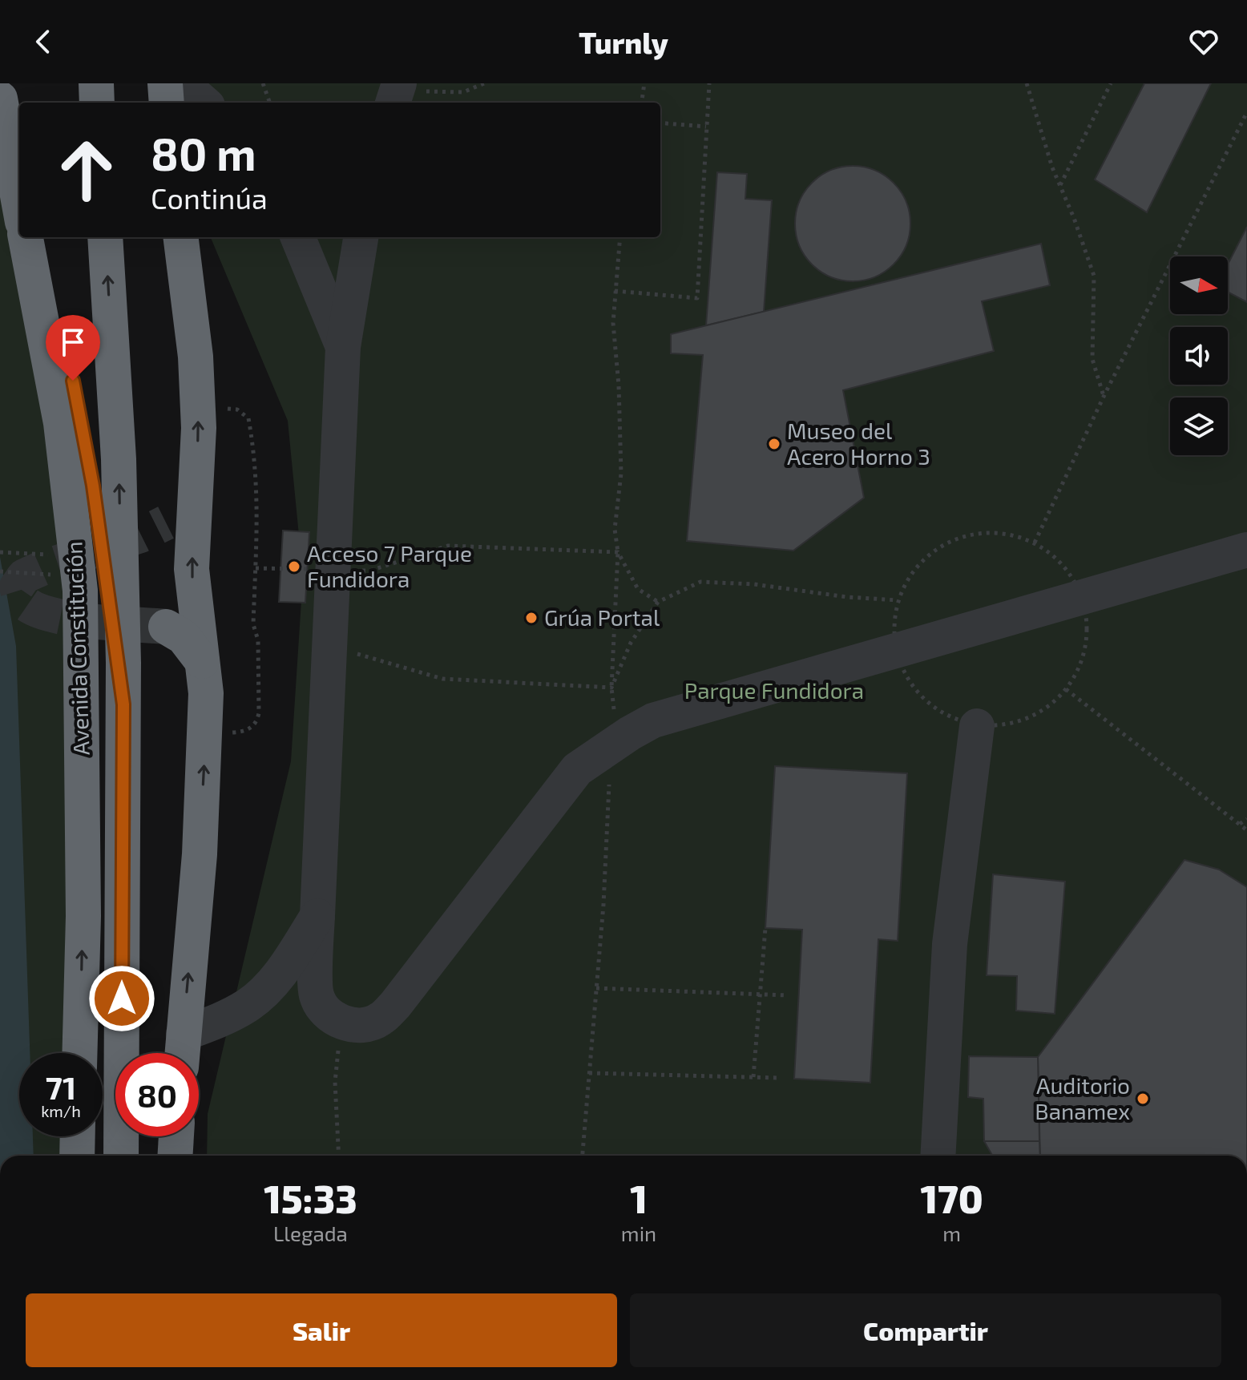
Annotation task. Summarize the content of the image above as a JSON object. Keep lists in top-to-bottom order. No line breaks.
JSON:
{"streets":{"highway":["Avenida Constitución"]},"parks":["Parque Fundidora"],"places":["Museo del Acero Horno 3","Acceso 7 Parque Fundidora","Grúa Portal","Auditorio Banamex"],"north":"right","page":{"header":"Turnly","turn":["80 m","Continúa"],"speed":"71 km/h","limit":"80","eta":["15:33","Llegada","1","min","170","m"],"buttons":["Salir","Compartir"]}}
